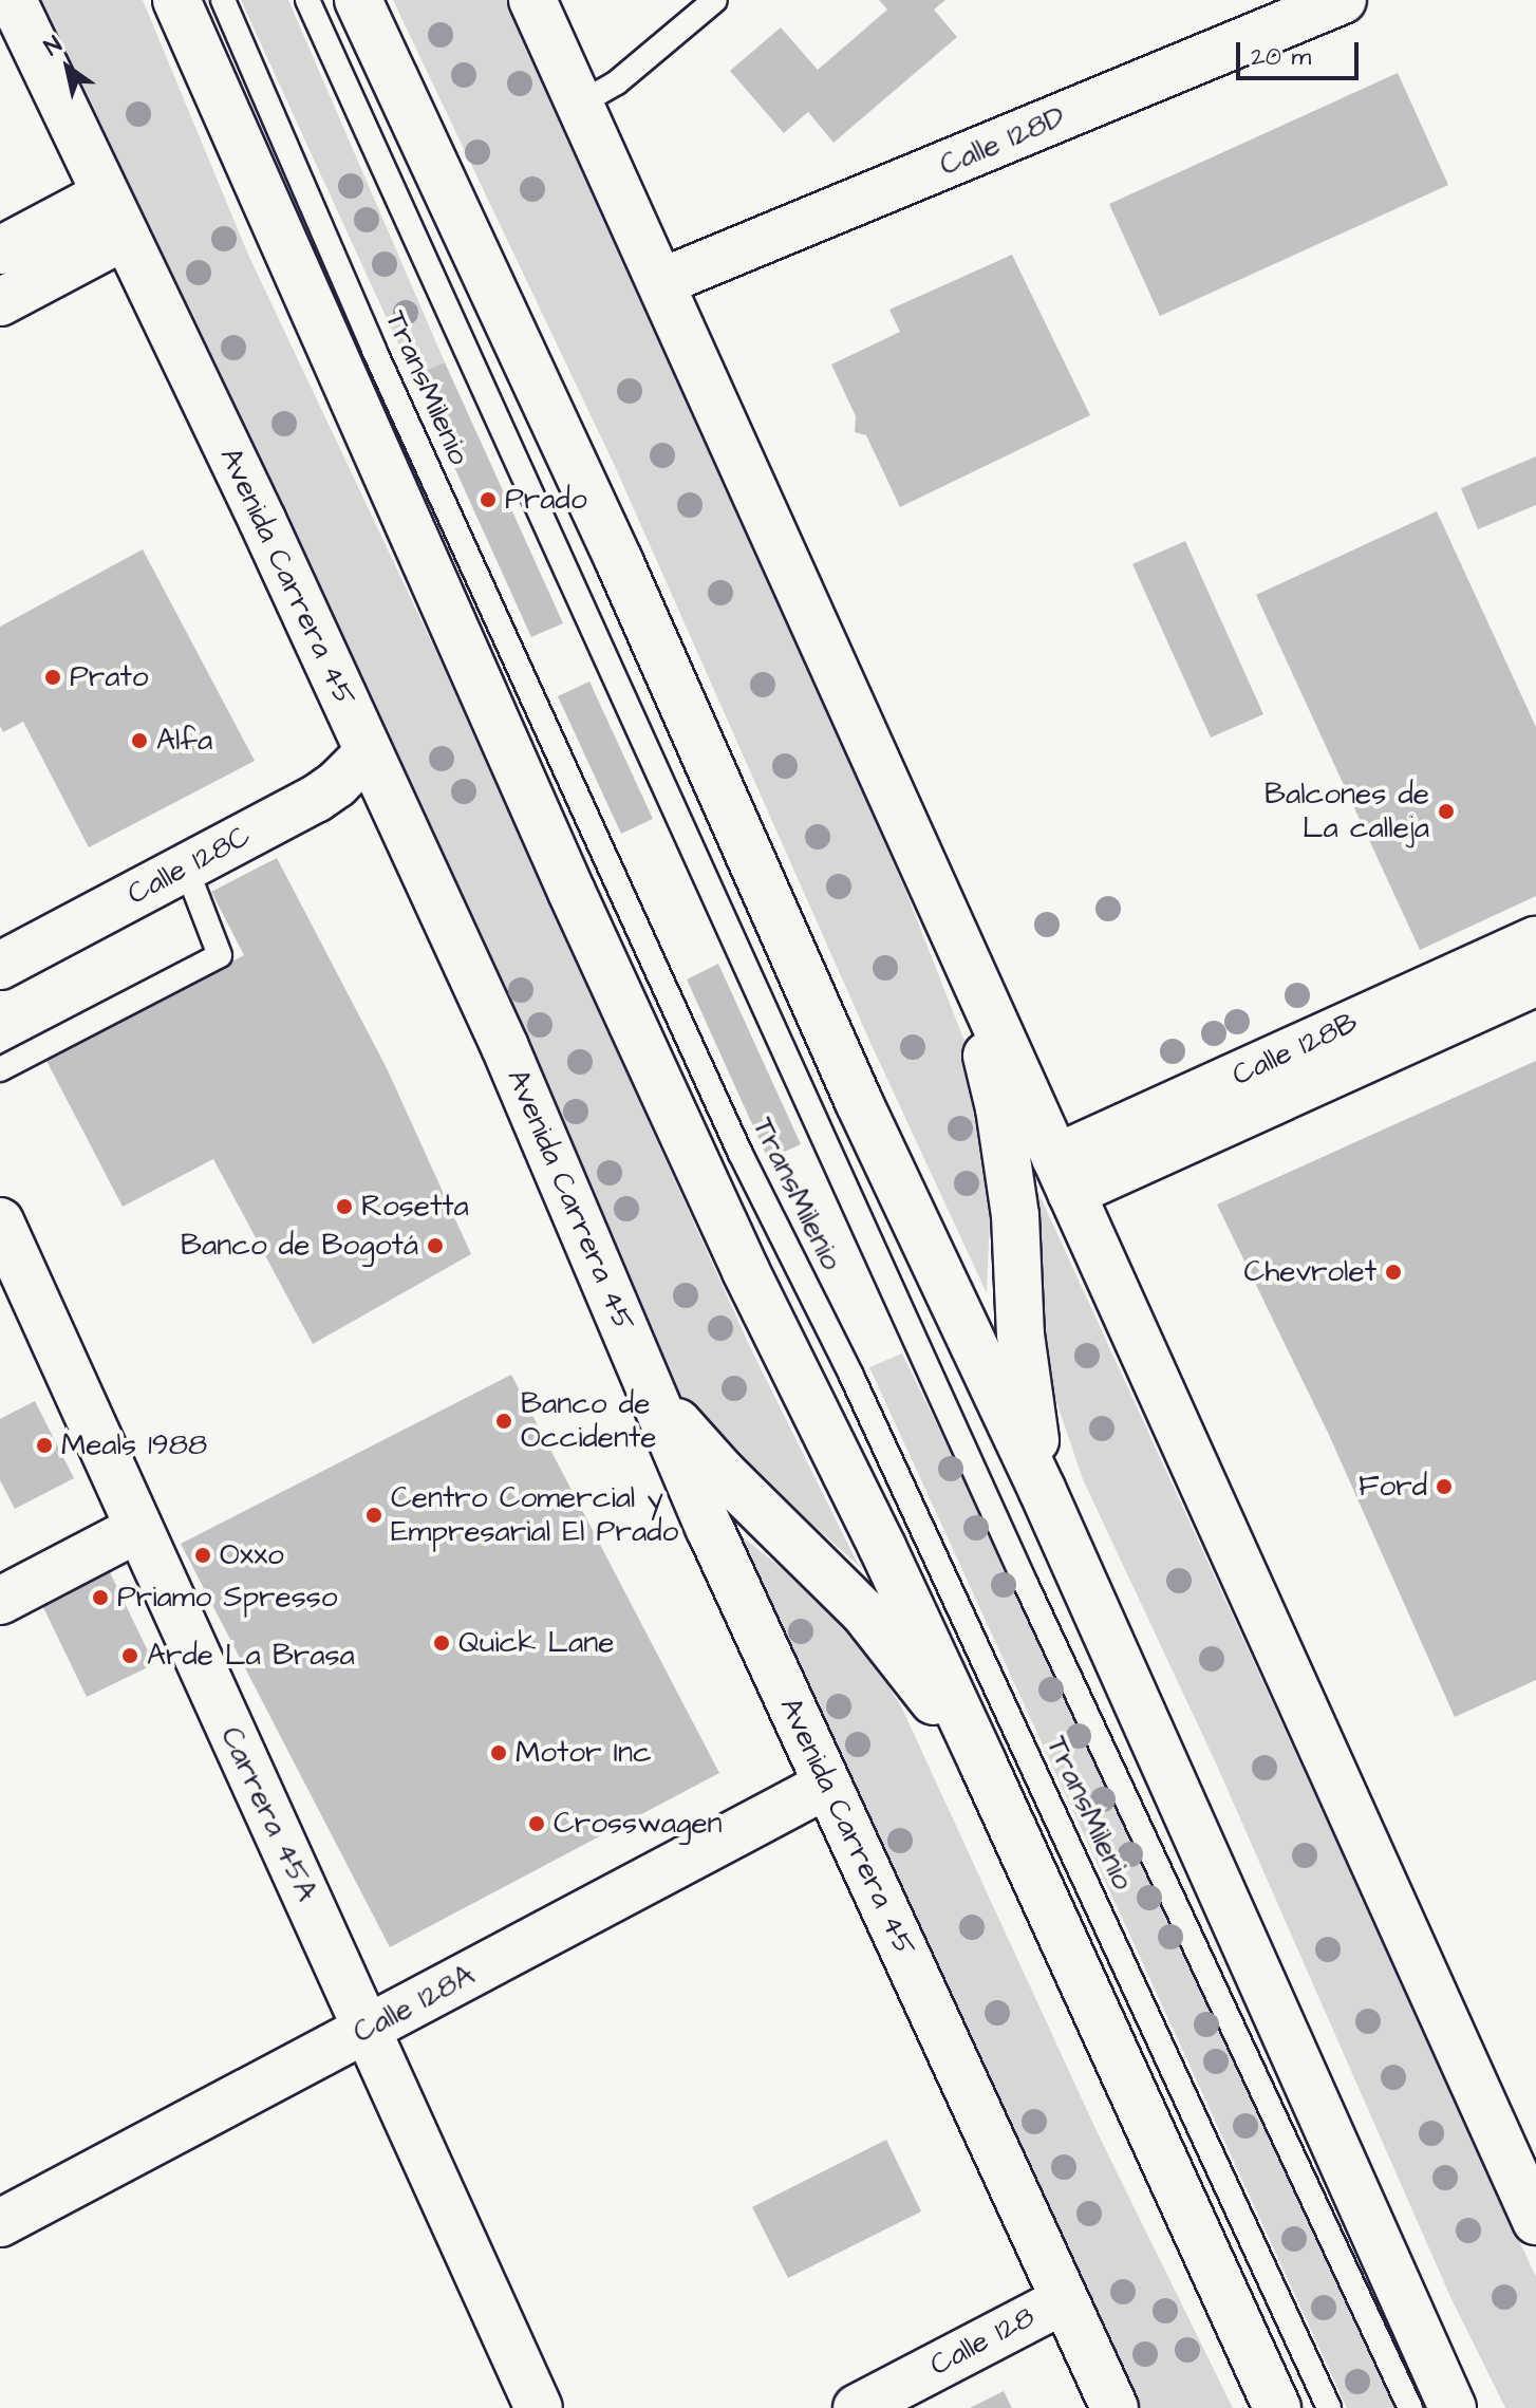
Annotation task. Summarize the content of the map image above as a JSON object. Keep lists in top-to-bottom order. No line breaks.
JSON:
{"streets":{"main road":["Calle 128D","Avenida Carrera 45","Calle 128C","Calle 128B","Carrera 45A","Calle 128A","Calle 128"],"lane":["TransMilenio"]},"crossings":[["Avenida Carrera 45","Calle 128C"],["Avenida Carrera 45","Calle 128A"],["Avenida Carrera 45","Calle 128"],["Carrera 45A","Calle 128A"]],"places":["Prado","Prato","Alfa","Balcones de La calleja","Rosetta","Banco de Bogotá","Chevrolet","Banco de Occidente","Meals 1988","Ford","Centro Comercial y Empresarial El Prado","Oxxo","Priamo Spresso","Quick Lane","Arde La Brasa","Motor Inc","Crosswagen"],"scale_bar":"20 m","north":"top left"}
